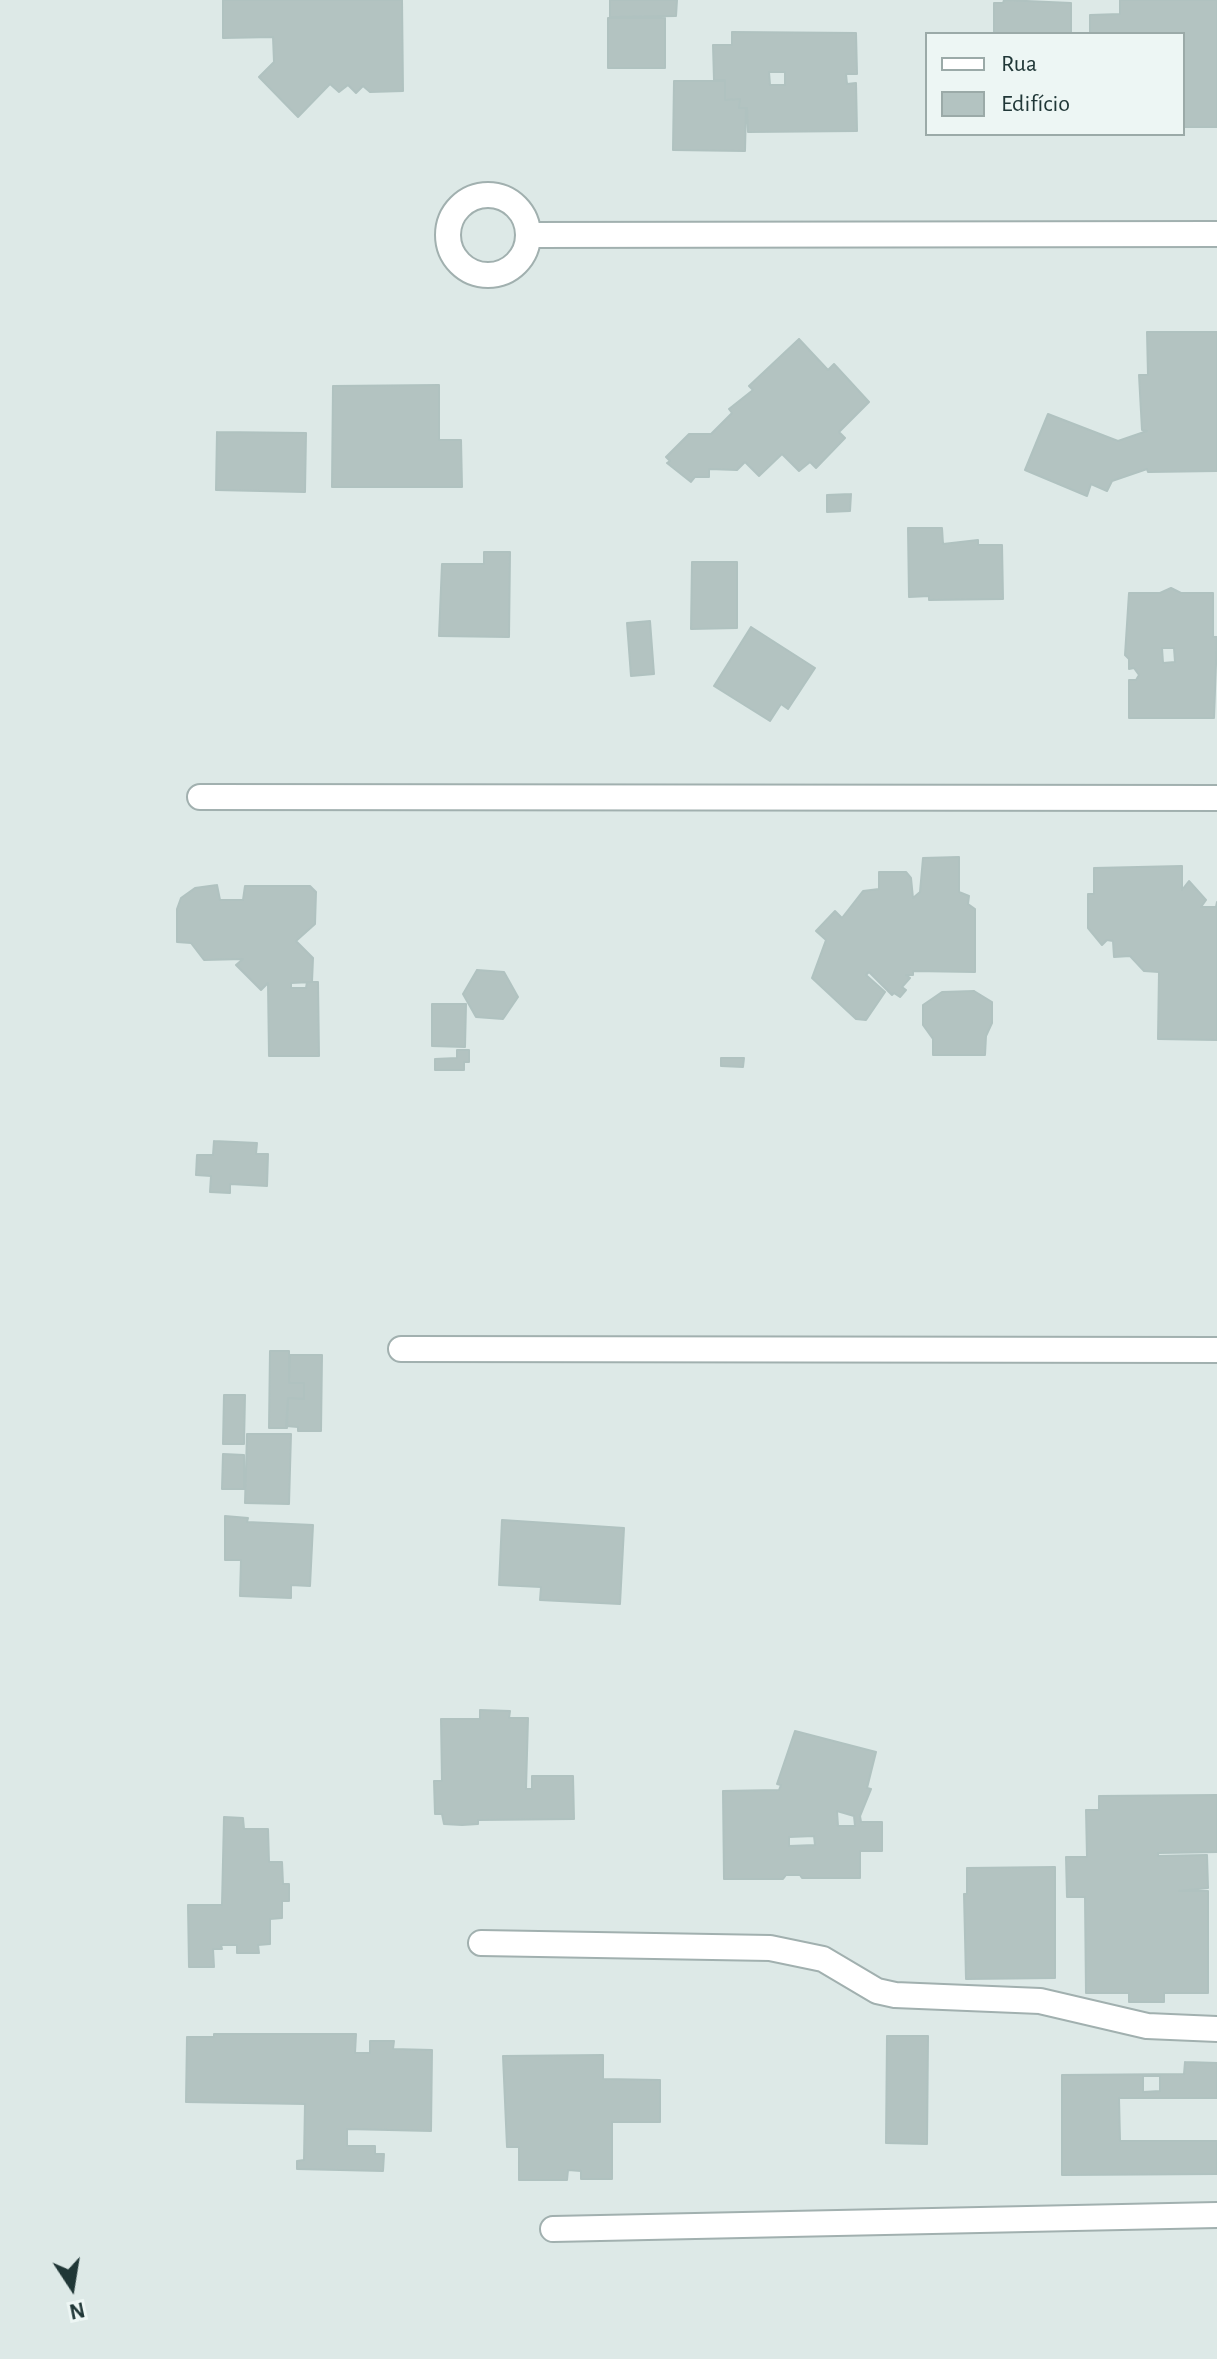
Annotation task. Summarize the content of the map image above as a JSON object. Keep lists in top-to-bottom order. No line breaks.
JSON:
{"legend":["Rua","Edifício"],"north":"bottom"}
